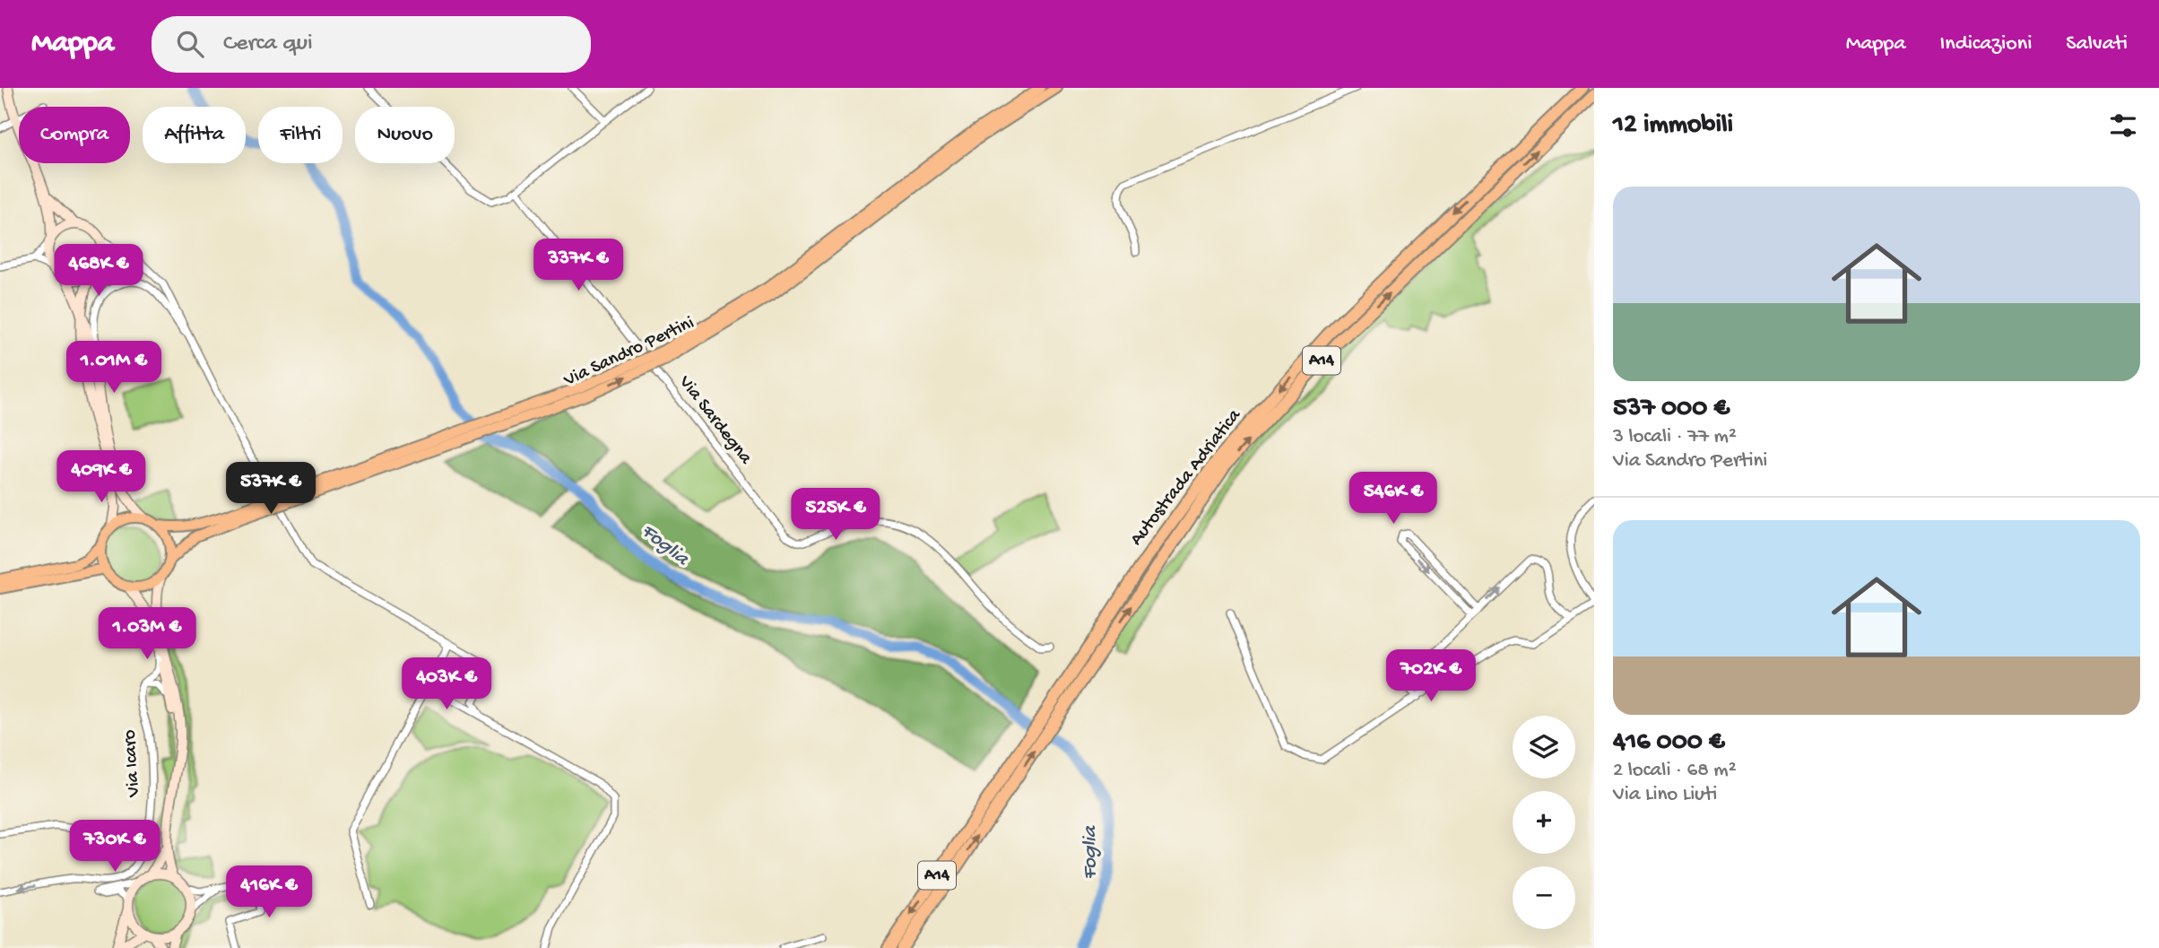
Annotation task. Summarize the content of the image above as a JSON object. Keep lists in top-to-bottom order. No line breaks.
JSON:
{"streets":{"highway":["A14","Autostrada Adriatica"],"main road":["Via Sandro Pertini"],"street":["Via Sardegna","Via Icaro"]},"water":["Foglia"],"page":{"header":"Mappa","search":"Cerca qui","nav":["Mappa","Indicazioni","Salvati"],"heading":"12 immobili","chip":["Compra","Affitta","Filtri","Nuovo"],"list":[{"name":"537 000 €","note":"3 locali · 77 m² · Via Sandro Pertini"},{"name":"416 000 €","note":"2 locali · 68 m² · Via Lino Liuti"}],"price":["337K €","468K €","1.01M €","409K €","537K €","546K €","525K €","1.03M €","702K €","403K €","730K €","416K €"],"map_buttons":["+","−"]}}
